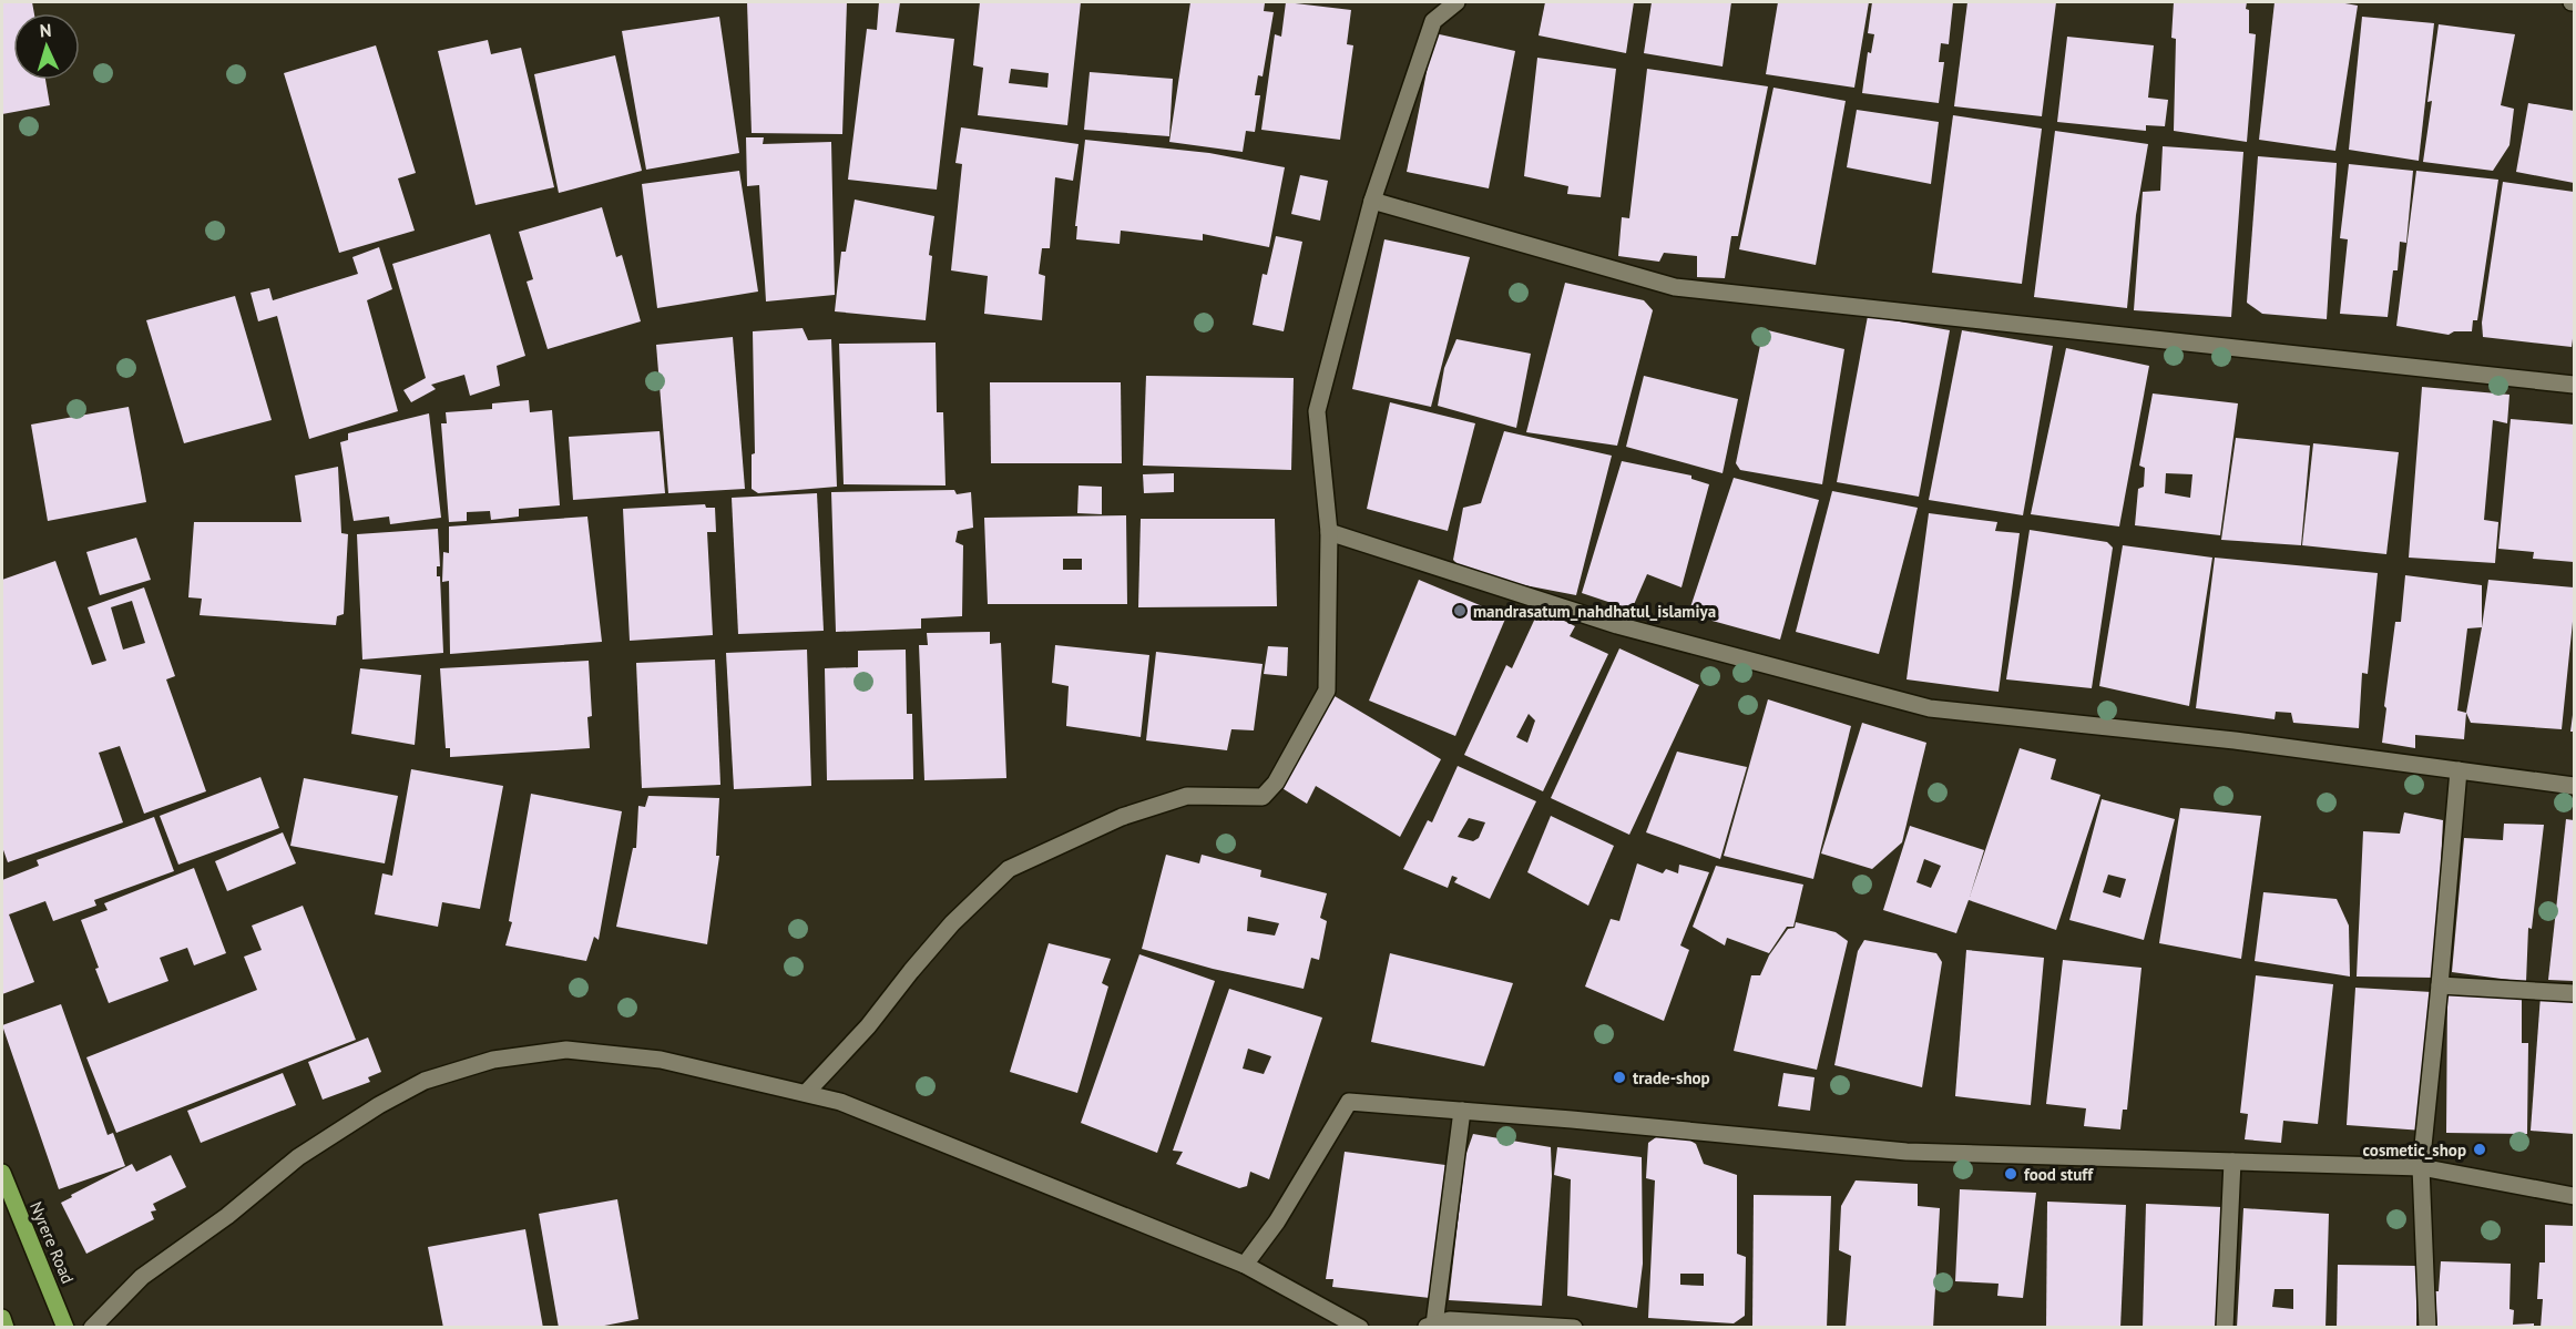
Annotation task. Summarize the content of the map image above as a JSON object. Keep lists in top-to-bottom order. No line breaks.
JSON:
{"streets":{"main road":["Nyrere Road"]},"places":["mandrasatum_nahdhatul_islamiya","trade-shop","cosmetic_shop","food stuff"],"north":"top"}
